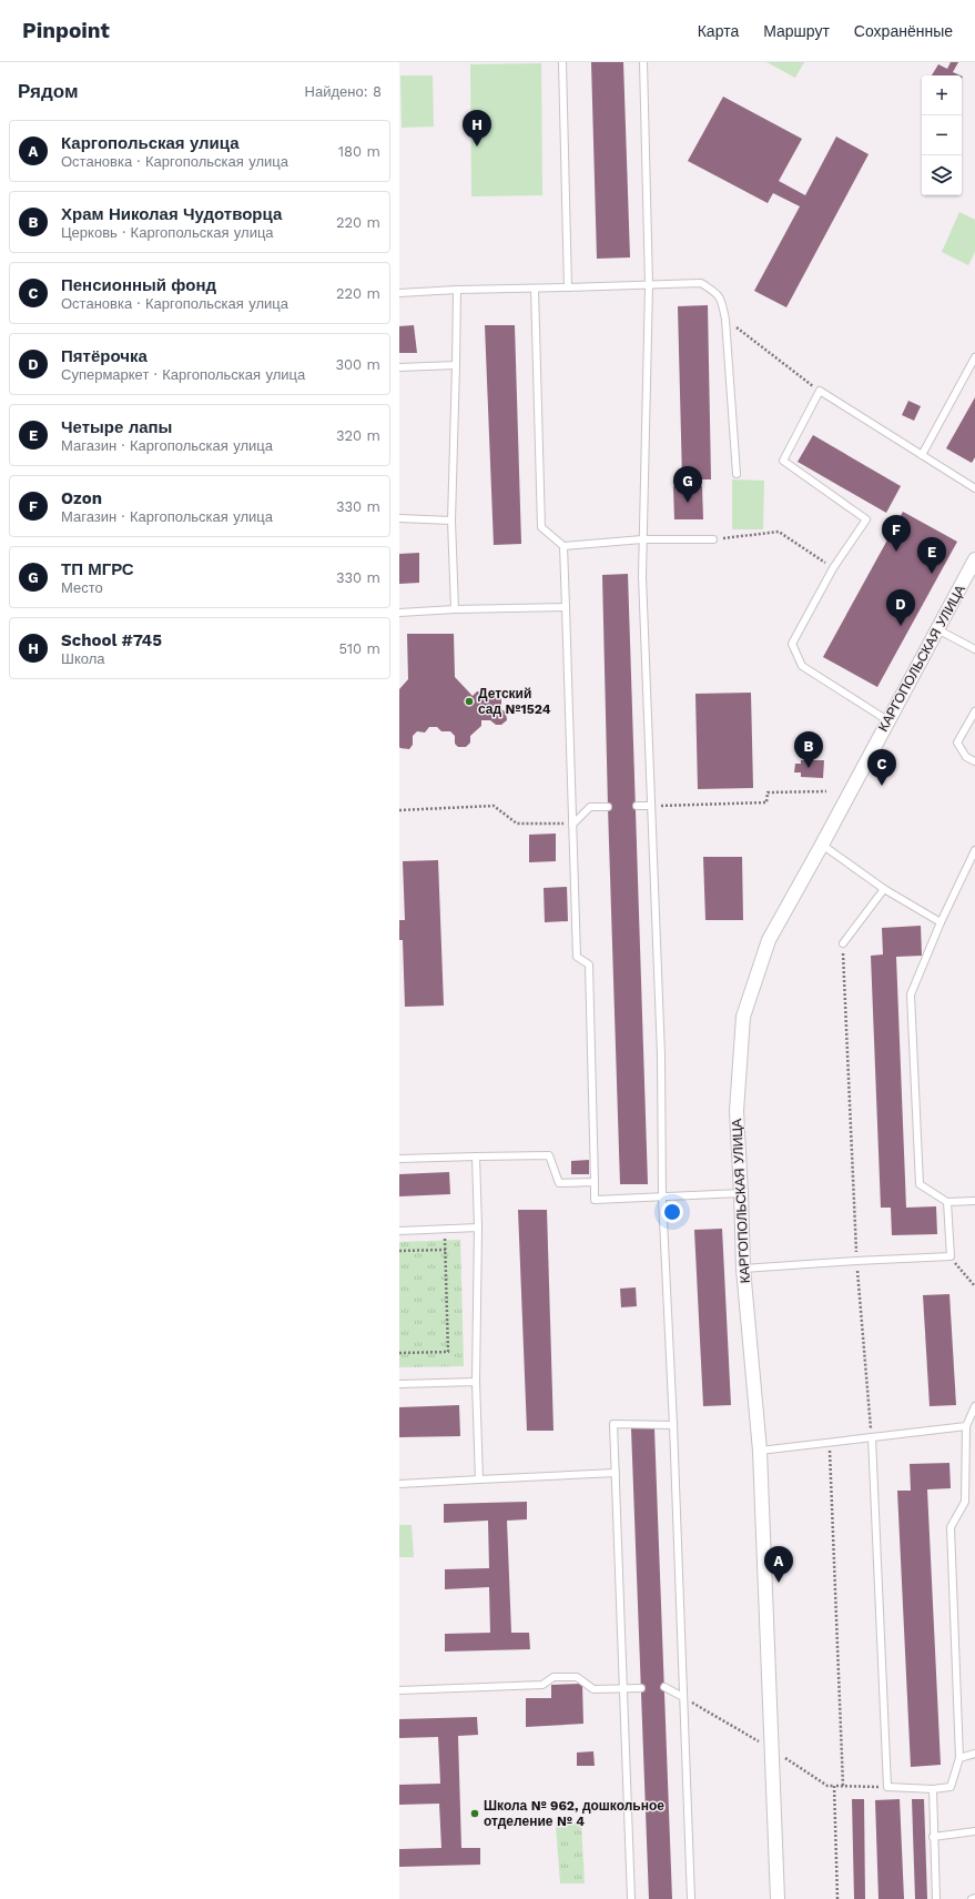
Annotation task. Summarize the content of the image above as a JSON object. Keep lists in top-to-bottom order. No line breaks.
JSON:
{"streets":{"street":["КАРГОПОЛЬСКАЯ УЛИЦА"]},"places":["Детский сад №1524","Школа № 962, дошкольное отделение № 4"],"page":{"header":"Pinpoint","nav":["Карта","Маршрут","Сохранённые"],"heading":["Рядом","Найдено: 8"],"map_buttons":["+","−"],"pins":["H","G","F","E","D","B","C","A"],"list":[{"mark":"A","name":"Каргопольская улица","note":"Остановка · Каргопольская улица","value":"180 m"},{"mark":"B","name":"Храм Николая Чудотворца","note":"Церковь · Каргопольская улица","value":"220 m"},{"mark":"C","name":"Пенсионный фонд","note":"Остановка · Каргопольская улица","value":"220 m"},{"mark":"D","name":"Пятёрочка","note":"Супермаркет · Каргопольская улица","value":"300 m"},{"mark":"E","name":"Четыре лапы","note":"Магазин · Каргопольская улица","value":"320 m"},{"mark":"F","name":"Ozon","note":"Магазин · Каргопольская улица","value":"330 m"},{"mark":"G","name":"ТП МГРС","note":"Место","value":"330 m"},{"mark":"H","name":"School #745","note":"Школа","value":"510 m"}]}}
